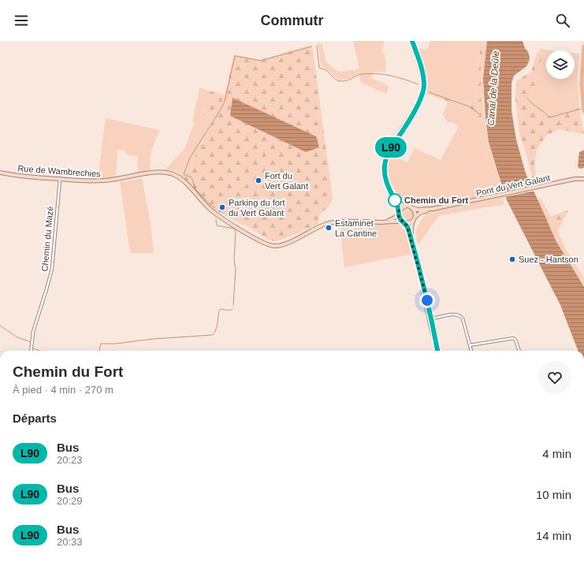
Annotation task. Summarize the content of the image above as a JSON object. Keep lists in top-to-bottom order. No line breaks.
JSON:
{"streets":{"main road":["Rue de Wambrechies","Pont du Vert Galant"],"street":["Chemin du Mazé"]},"crossings":[["Rue de Wambrechies","Chemin du Mazé"]],"water":["Canal de la Deûle"],"places":["Fort du Vert Galant","Chemin du Fort","Parking du fort du Vert Galant","Estaminet La Cantine","Suez - Hantson"],"lines":["bus line L90"],"page":{"header":"Commutr","on_map":"L90","heading":[["Chemin du Fort","À pied · 4 min · 270 m"],"Départs"],"list":[{"mark":"L90","name":"Bus","note":"20:23","value":"4 min"},{"mark":"L90","name":"Bus","note":"20:29","value":"10 min"},{"mark":"L90","name":"Bus","note":"20:33","value":"14 min"}]}}
